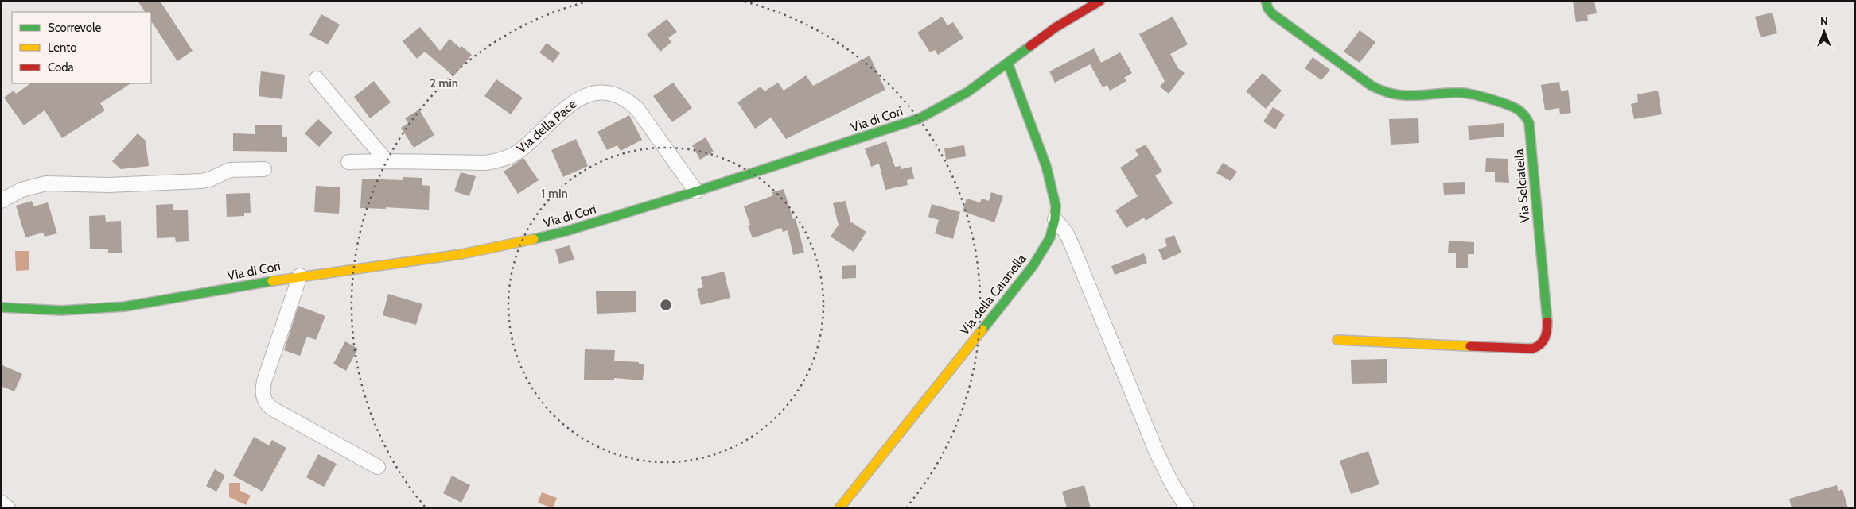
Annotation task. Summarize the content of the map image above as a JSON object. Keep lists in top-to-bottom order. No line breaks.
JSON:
{"streets":{"main road":["Via di Cori","Via Selciatella","Via della Caranella"],"street":["Via della Pace"]},"crossings":[["Via di Cori","Via della Pace"],["Via di Cori","Via della Caranella"]],"legend":["Scorrevole","Lento","Coda"],"north":"top","rings":["2 min","1 min"]}
